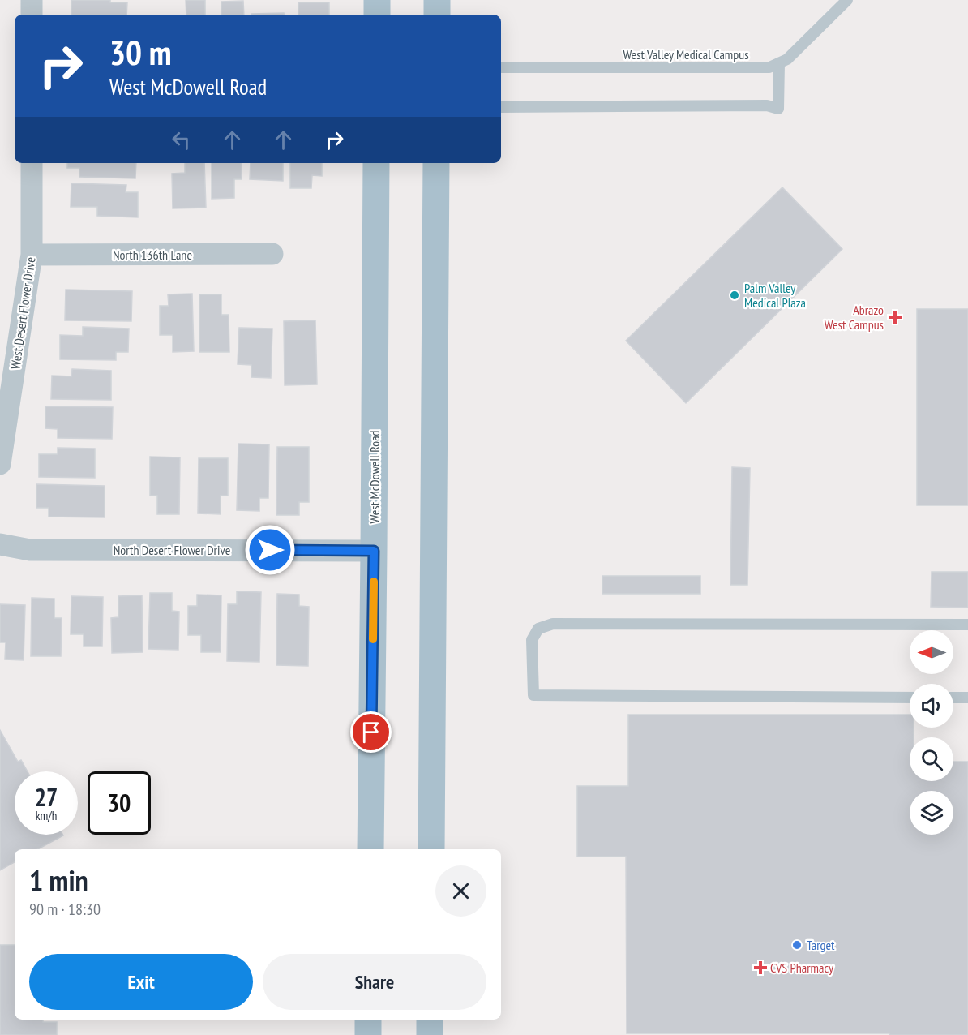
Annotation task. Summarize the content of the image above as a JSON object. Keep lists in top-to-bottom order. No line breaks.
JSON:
{"streets":{"main road":["West McDowell Road"],"street":["North 136th Lane","West Desert Flower Drive","North Desert Flower Drive"],"lane":["West Valley Medical Campus"]},"crossings":[["North 136th Lane","West Desert Flower Drive"],["West McDowell Road","North Desert Flower Drive"]],"places":{"other":["Palm Valley Medical Plaza","Target"],"health":["Abrazo West Campus","CVS Pharmacy"]},"north":"left","page":{"turn":["30 m","West McDowell Road"],"speed":"27 km/h","limit":"30","heading":["1 min","90 m · 18:30"],"buttons":["Exit","Share"]}}
